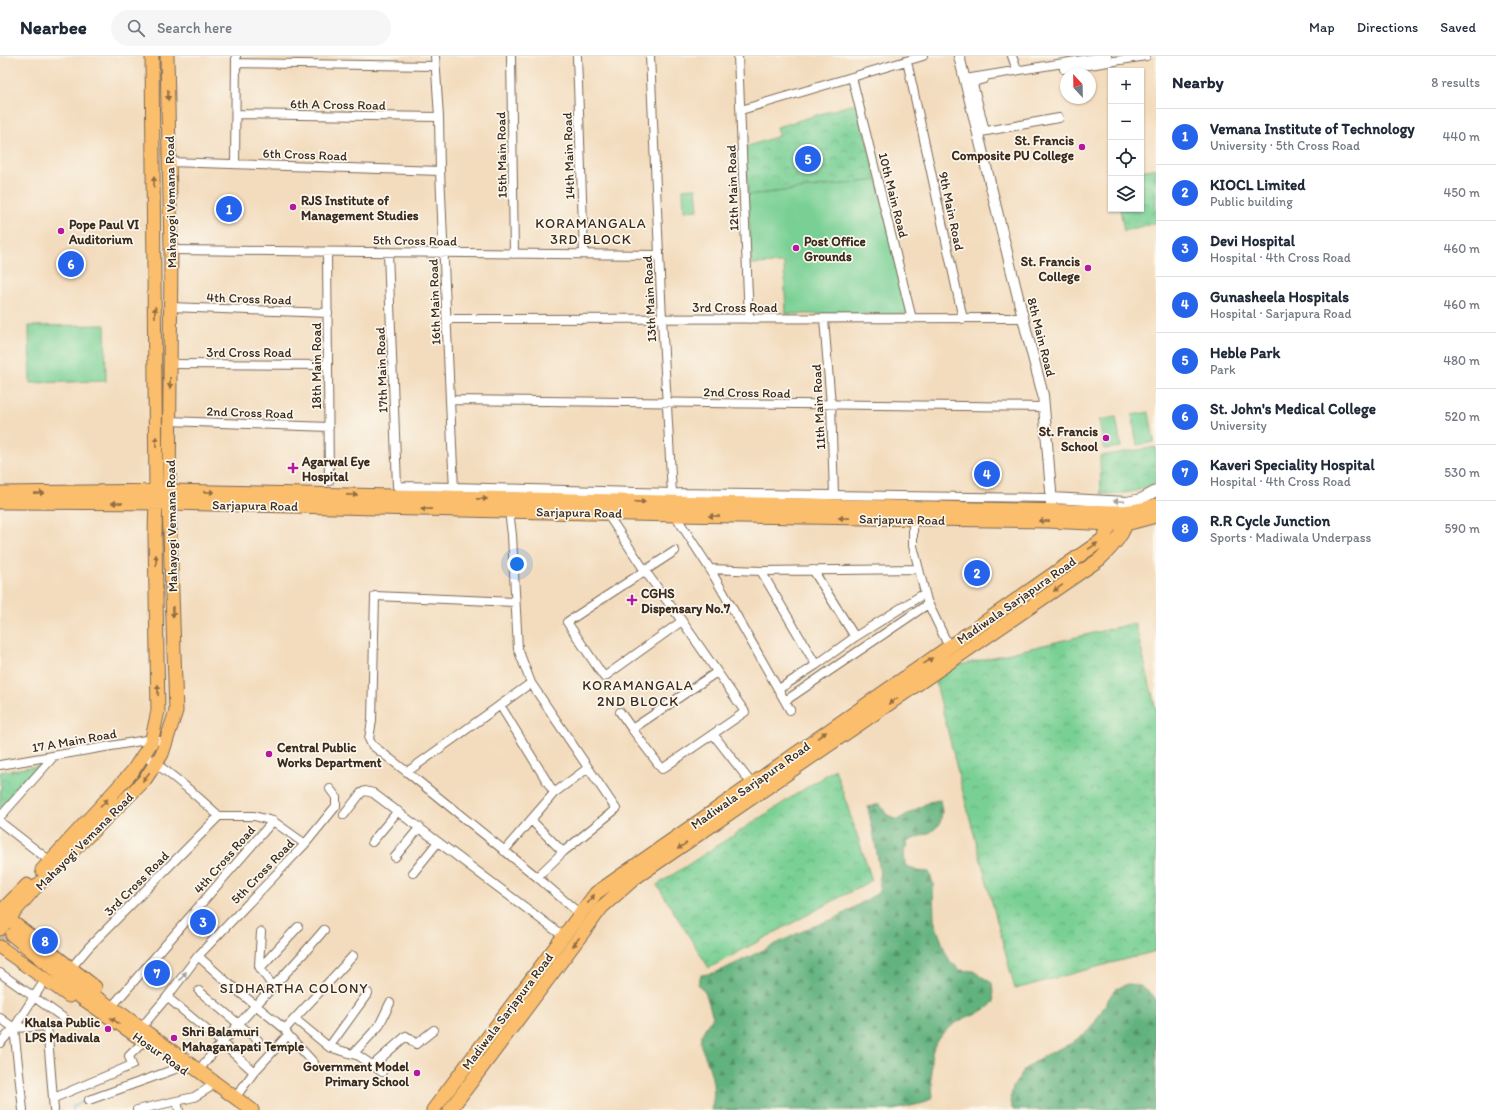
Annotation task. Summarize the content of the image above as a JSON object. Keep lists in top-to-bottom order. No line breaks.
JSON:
{"streets":{"main road":["Mahayogi Vemana Road","Sarjapura Road","Madiwala Sarjapura Road","Hosur Road"],"street":["6th A Cross Road","6th Cross Road","15th Main Road","14th Main Road","12th Main Road","10th Main Road","9th Main Road","5th Cross Road","4th Cross Road","13th Main Road","16th Main Road","3rd Cross Road","8th Main Road","18th Main Road","17th Main Road","2nd Cross Road","11th Main Road","17 A Main Road"]},"crossings":[["6th A Cross Road","16th Main Road"],["6th Cross Road","Mahayogi Vemana Road"],["6th Cross Road","16th Main Road"],["15th Main Road","5th Cross Road"],["14th Main Road","5th Cross Road"],["12th Main Road","3rd Cross Road"],["10th Main Road","3rd Cross Road"],["Mahayogi Vemana Road","5th Cross Road"],["Mahayogi Vemana Road","4th Cross Road"],["Mahayogi Vemana Road","3rd Cross Road"],["Mahayogi Vemana Road","2nd Cross Road"],["Mahayogi Vemana Road","Sarjapura Road"],["Mahayogi Vemana Road","17 A Main Road"],["9th Main Road","3rd Cross Road"],["5th Cross Road","13th Main Road"],["5th Cross Road","16th Main Road"],["5th Cross Road","18th Main Road"],["5th Cross Road","17th Main Road"],["5th Cross Road","Hosur Road"],["4th Cross Road","18th Main Road"],["13th Main Road","3rd Cross Road"],["13th Main Road","2nd Cross Road"],["13th Main Road","Sarjapura Road"],["16th Main Road","3rd Cross Road"],["16th Main Road","2nd Cross Road"],["16th Main Road","Sarjapura Road"],["3rd Cross Road","8th Main Road"],["3rd Cross Road","18th Main Road"],["3rd Cross Road","11th Main Road"],["8th Main Road","2nd Cross Road"],["8th Main Road","Sarjapura Road"],["18th Main Road","2nd Cross Road"],["18th Main Road","Sarjapura Road"],["17th Main Road","Sarjapura Road"],["2nd Cross Road","11th Main Road"],["11th Main Road","Sarjapura Road"],["Sarjapura Road","Madiwala Sarjapura Road"]],"districts":["KORAMANGALA 3RD BLOCK","KORAMANGALA 2ND BLOCK","SIDHARTHA COLONY"],"places":{"other":["St. Francis Composite PU College","RJS Institute of Management Studies","Pope Paul VI Auditorium","Post Office Grounds","St. Francis College","St. Francis School","Central Public Works Department","Khalsa Public LPS Madivala","Shri Balamuri Mahaganapati Temple","Government Model Primary School"],"health":["Agarwal Eye Hospital","CGHS Dispensary No.7"]},"north":"top","page":{"header":"Nearbee","search":"Search here","nav":["Map","Directions","Saved"],"heading":["Nearby","8 results"],"map_buttons":["+","−"],"list":[{"mark":"1","name":"Vemana Institute of Technology","note":"University · 5th Cross Road","value":"440 m"},{"mark":"2","name":"KIOCL Limited","note":"Public building","value":"450 m"},{"mark":"3","name":"Devi Hospital","note":"Hospital · 4th Cross Road","value":"460 m"},{"mark":"4","name":"Gunasheela Hospitals","note":"Hospital · Sarjapura Road","value":"460 m"},{"mark":"5","name":"Heble Park","note":"Park","value":"480 m"},{"mark":"6","name":"St. John's Medical College","note":"University","value":"520 m"},{"mark":"7","name":"Kaveri Speciality Hospital","note":"Hospital · 4th Cross Road","value":"530 m"},{"mark":"8","name":"R.R Cycle Junction","note":"Sports · Madiwala Underpass","value":"590 m"}],"pins":["5","1","6","4","2","3","8","7"]}}
